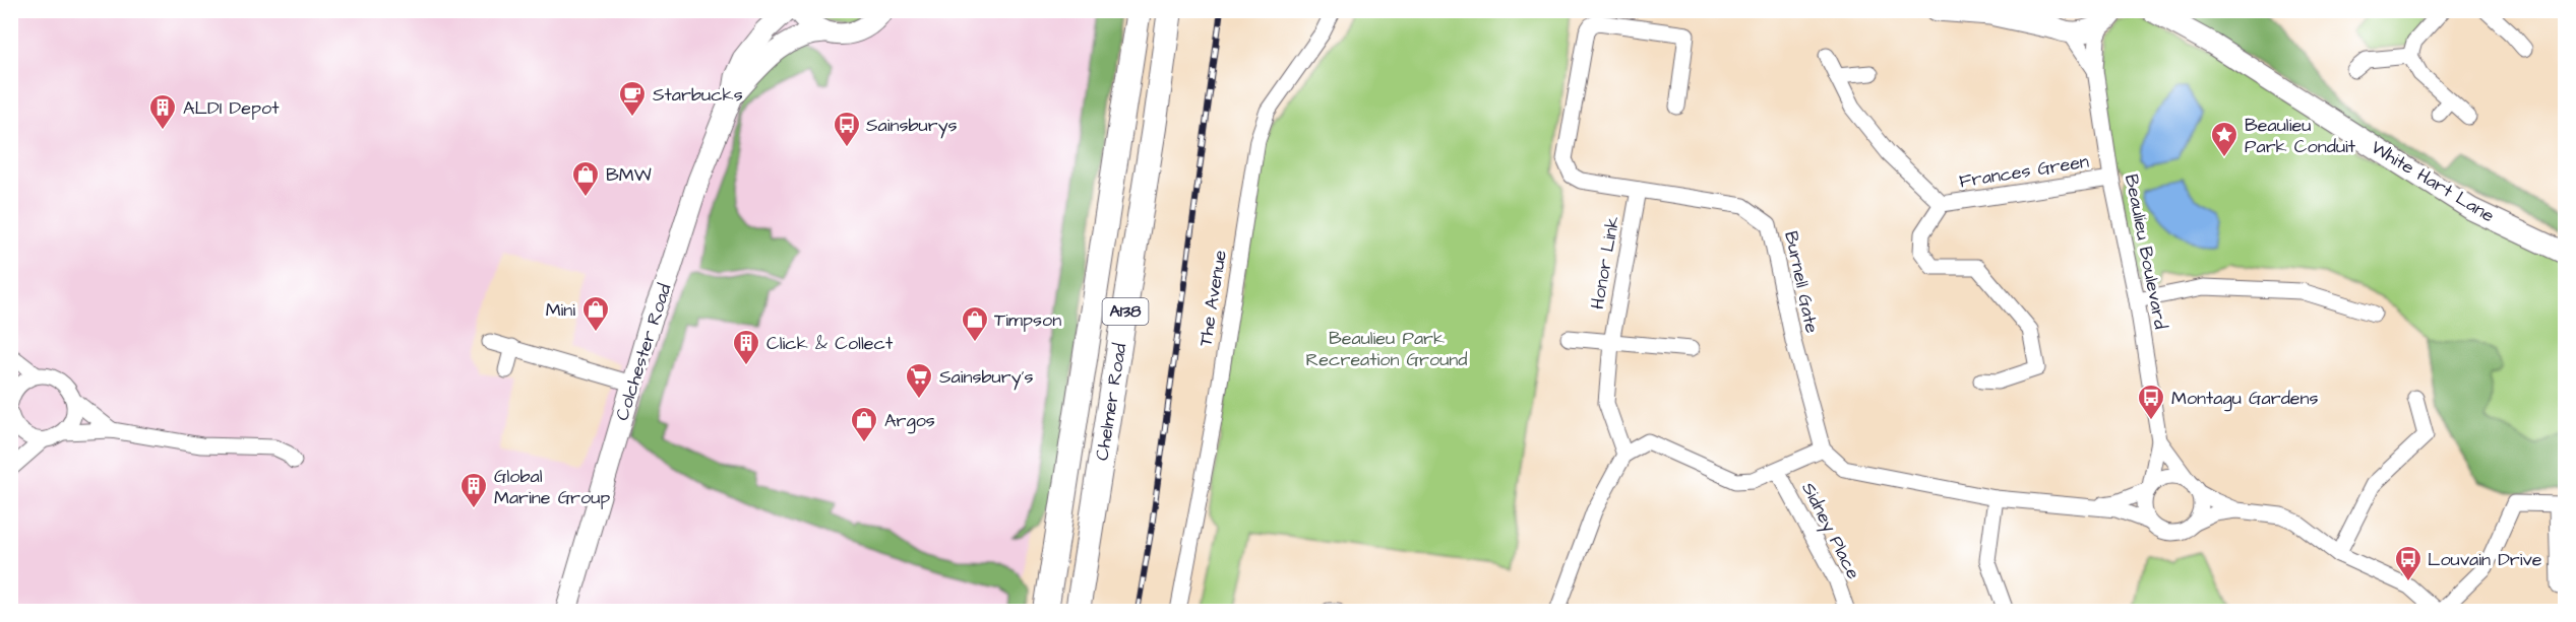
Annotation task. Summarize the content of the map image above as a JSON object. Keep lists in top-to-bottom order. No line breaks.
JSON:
{"streets":{"main road":["White Hart Lane","A138","Colchester Road","Chelmer Road"],"street":["Frances Green","Beaulieu Boulevard","Honor Link","Burnell Gate","The Avenue","Sidney Place"]},"crossings":[["Frances Green","Beaulieu Boulevard"],["Honor Link","Burnell Gate"]],"parks":["Beaulieu Park Recreation Ground"],"places":{"cafe":["Starbucks"],"building":["ALDI Depot","Click & Collect","Global Marine Group"],"bus stop":["Sainsburys","Montagu Gardens","Louvain Drive"],"place":["Beaulieu Park Conduit"],"shop":["BMW","Mini","Timpson","Argos"],"supermarket":["Sainsbury's"]}}
